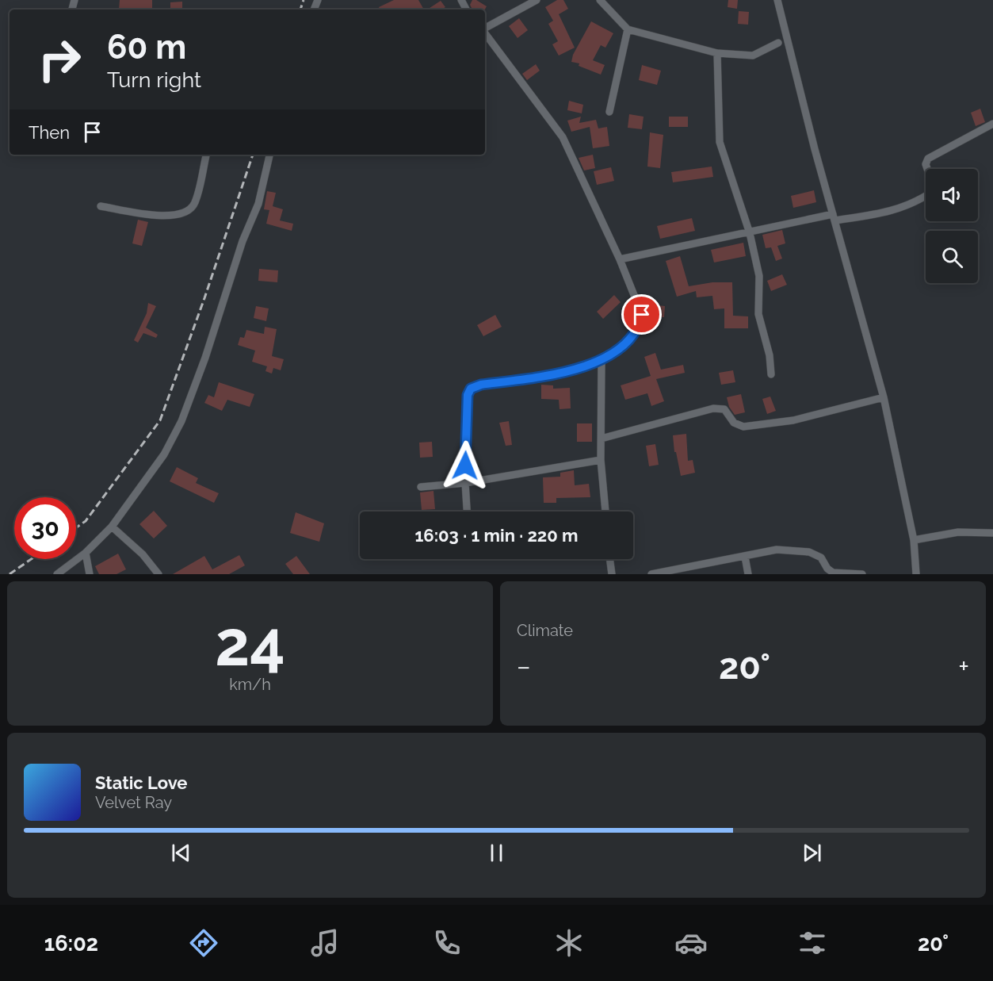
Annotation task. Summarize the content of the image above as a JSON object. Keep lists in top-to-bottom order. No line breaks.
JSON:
{"page":{"turn":["60 m","Turn right"],"then":"Then","limit":"30","trip":"16:03 · 1 min · 220 m","tile":[["24","km/h"],"Climate"],"heat":["−","20°","+"],"song":["Static Love","Velvet Ray"],"tabs":["16:02","20°"]}}
